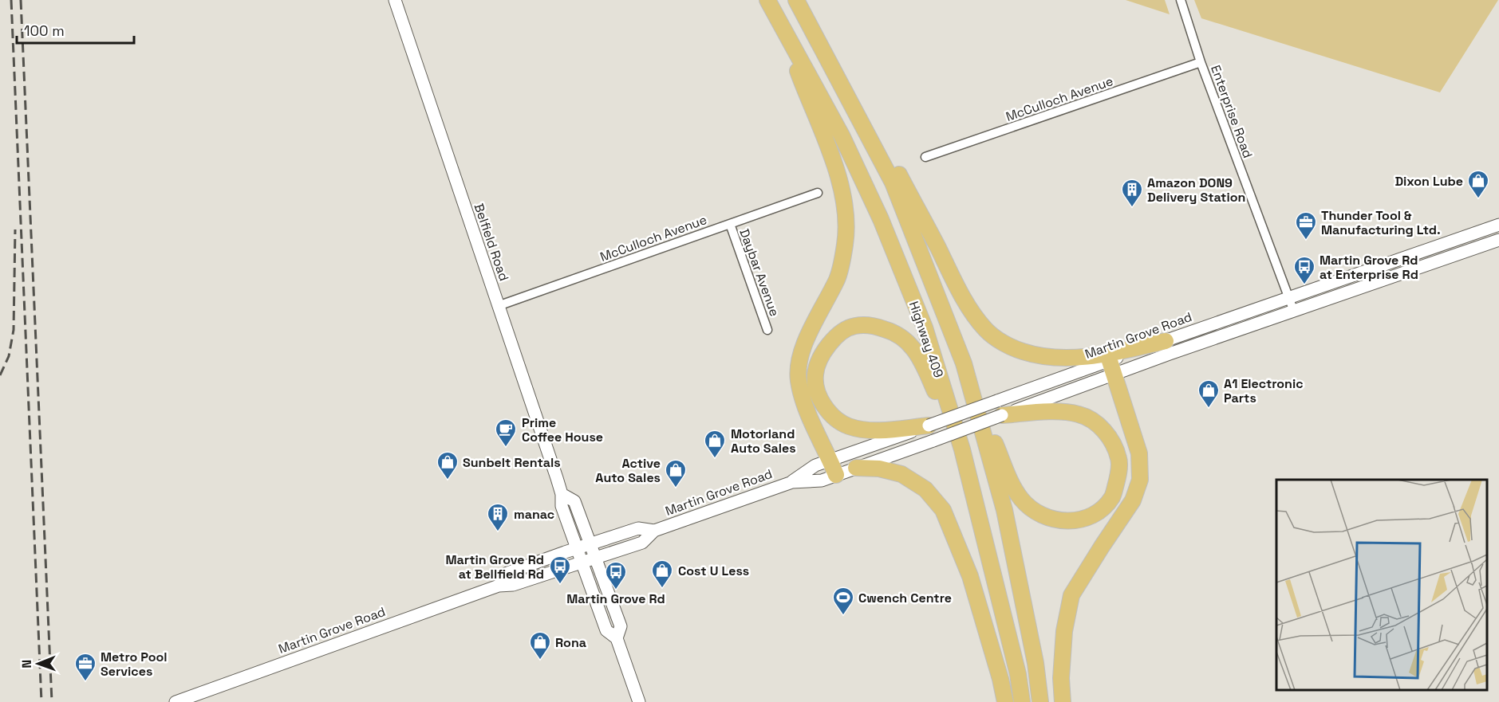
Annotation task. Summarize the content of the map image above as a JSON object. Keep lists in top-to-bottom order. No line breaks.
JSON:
{"streets":{"highway":["Highway 409"],"main road":["Belfield Road","Martin Grove Road"],"street":["McCulloch Avenue","Enterprise Road","Daybar Avenue"]},"crossings":[["McCulloch Avenue","Enterprise Road"],["McCulloch Avenue","Belfield Road"],["McCulloch Avenue","Daybar Avenue"],["Enterprise Road","Martin Grove Road"],["Belfield Road","Martin Grove Road"]],"places":{"shop":["Dixon Lube","A1 Electronic Parts","Motorland Auto Sales","Sunbelt Rentals","Active Auto Sales","Cost U Less","Rona"],"building":["Amazon DON9 Delivery Station","manac"],"office":["Thunder Tool & Manufacturing Ltd.","Metro Pool Services"],"bus stop":["Martin Grove Rd at Enterprise Rd","Martin Grove Rd at Bellfield Rd","Martin Grove Rd"],"cafe":["Prime Coffee House"],"sports":["Cwench Centre"]},"scale_bar":"100 m","north":"left"}
